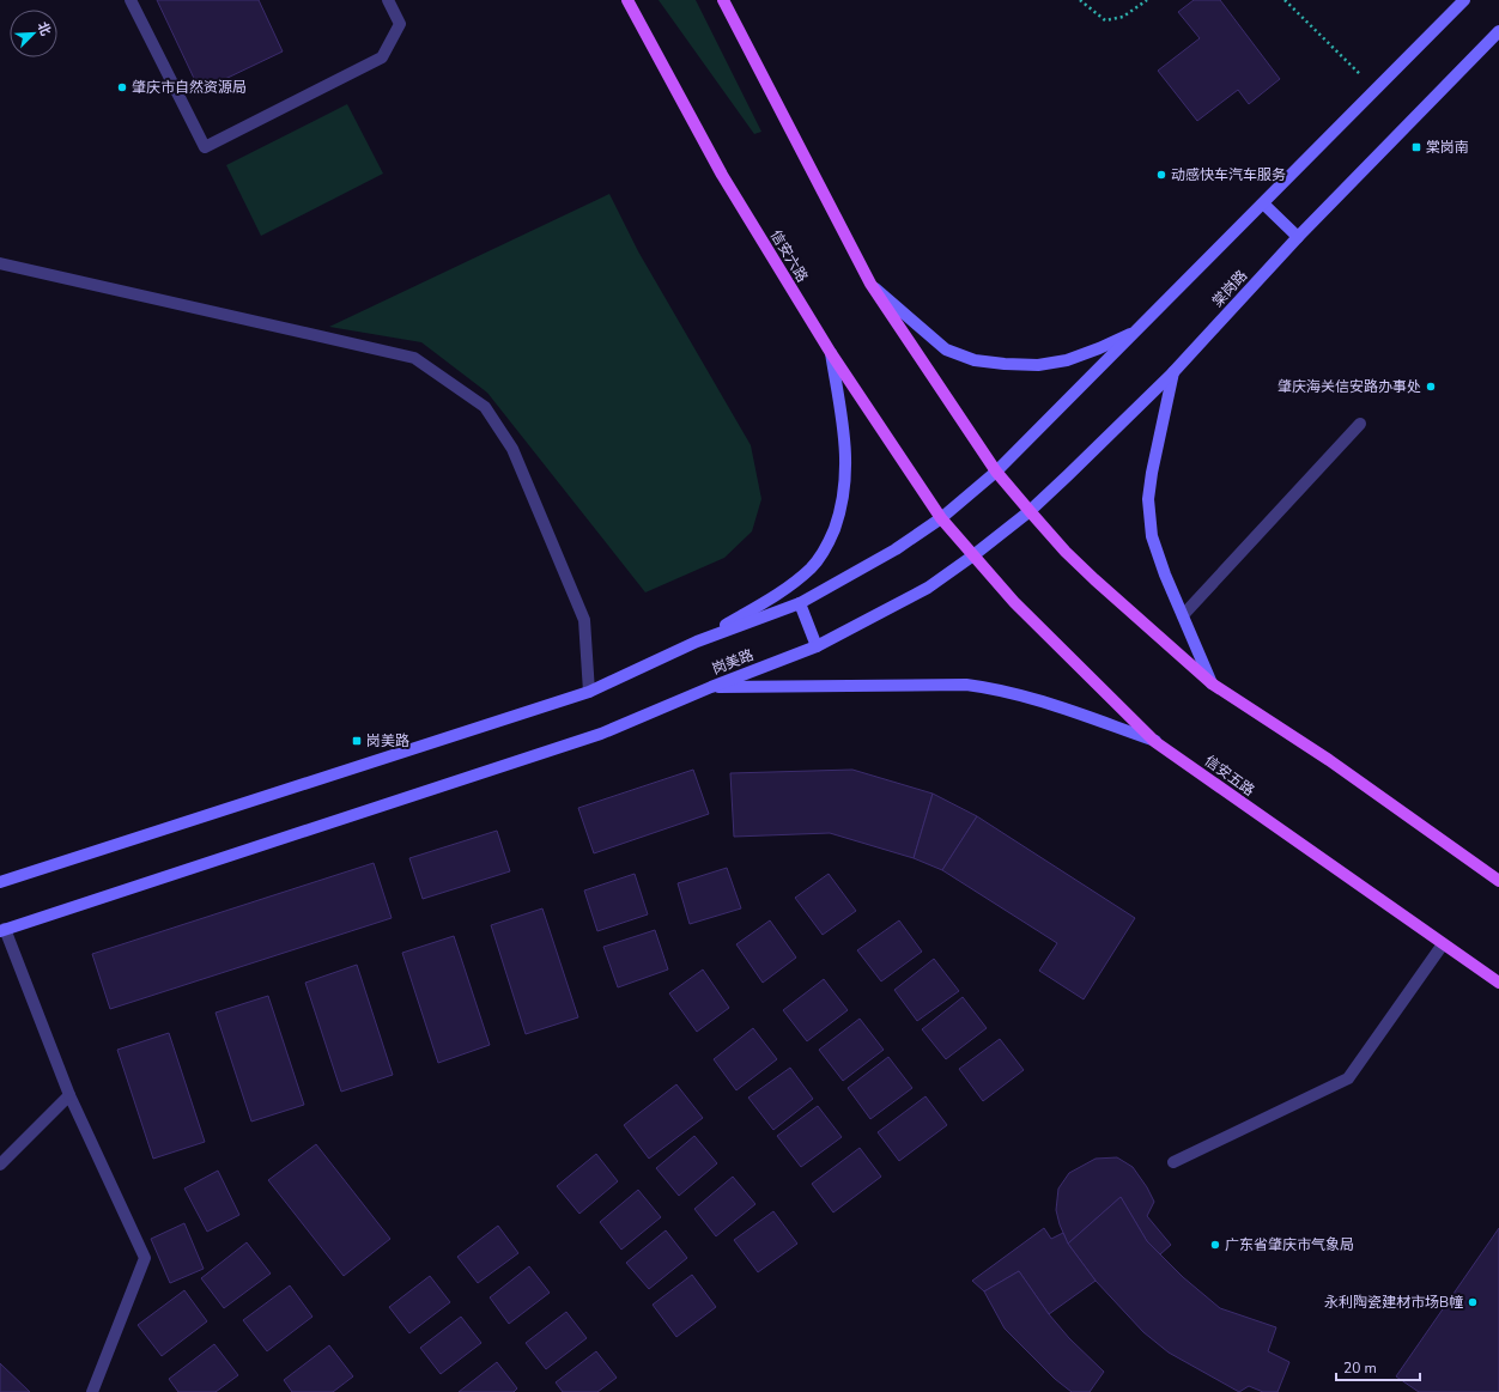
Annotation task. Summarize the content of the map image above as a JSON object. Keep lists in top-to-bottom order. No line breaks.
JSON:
{"streets":{"main road":["信安六路","棠岗路","岗美路","信安五路"]},"crossings":[["信安六路","棠岗路"],["信安六路","岗美路"],["信安六路","信安五路"],["棠岗路","岗美路"],["棠岗路","信安五路"],["岗美路","信安五路"]],"places":{"other":["肇庆市自然资源局","动感快车汽车服务","肇庆海关信安路办事处","广东省肇庆市气象局","永利陶瓷建材市场B幢"],"transit":["棠岗南","岗美路"]},"scale_bar":"20 m","north":"top right"}
